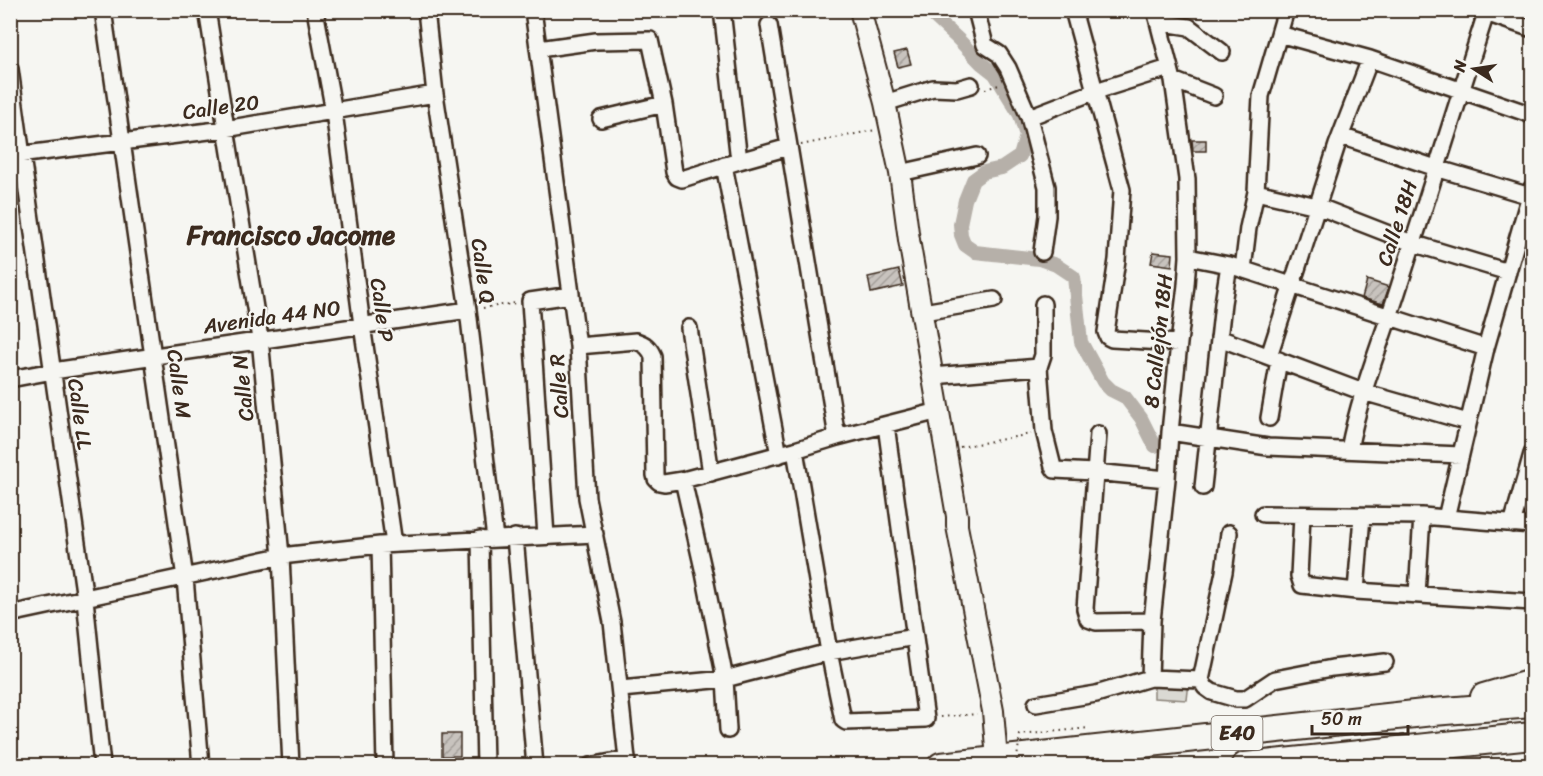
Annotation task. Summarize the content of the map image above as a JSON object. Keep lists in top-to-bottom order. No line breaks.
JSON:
{"streets":{"highway":["E40"],"street":["Calle 20","Calle 18H","Calle Q","Calle P","Avenida 44 NO","8 Callejón 18H","Calle M","Calle R","Calle N","Calle LL"]},"crossings":[["Calle 20","Calle Q"],["Calle 20","Calle P"],["Calle 20","Calle M"],["Calle 20","Calle N"],["Calle 20","Calle LL"],["Calle Q","Avenida 44 NO"],["Calle P","Avenida 44 NO"],["Avenida 44 NO","Calle M"],["Avenida 44 NO","Calle N"],["Avenida 44 NO","Calle LL"]],"districts":["Francisco Jacome"],"scale_bar":"50 m","north":"left"}
